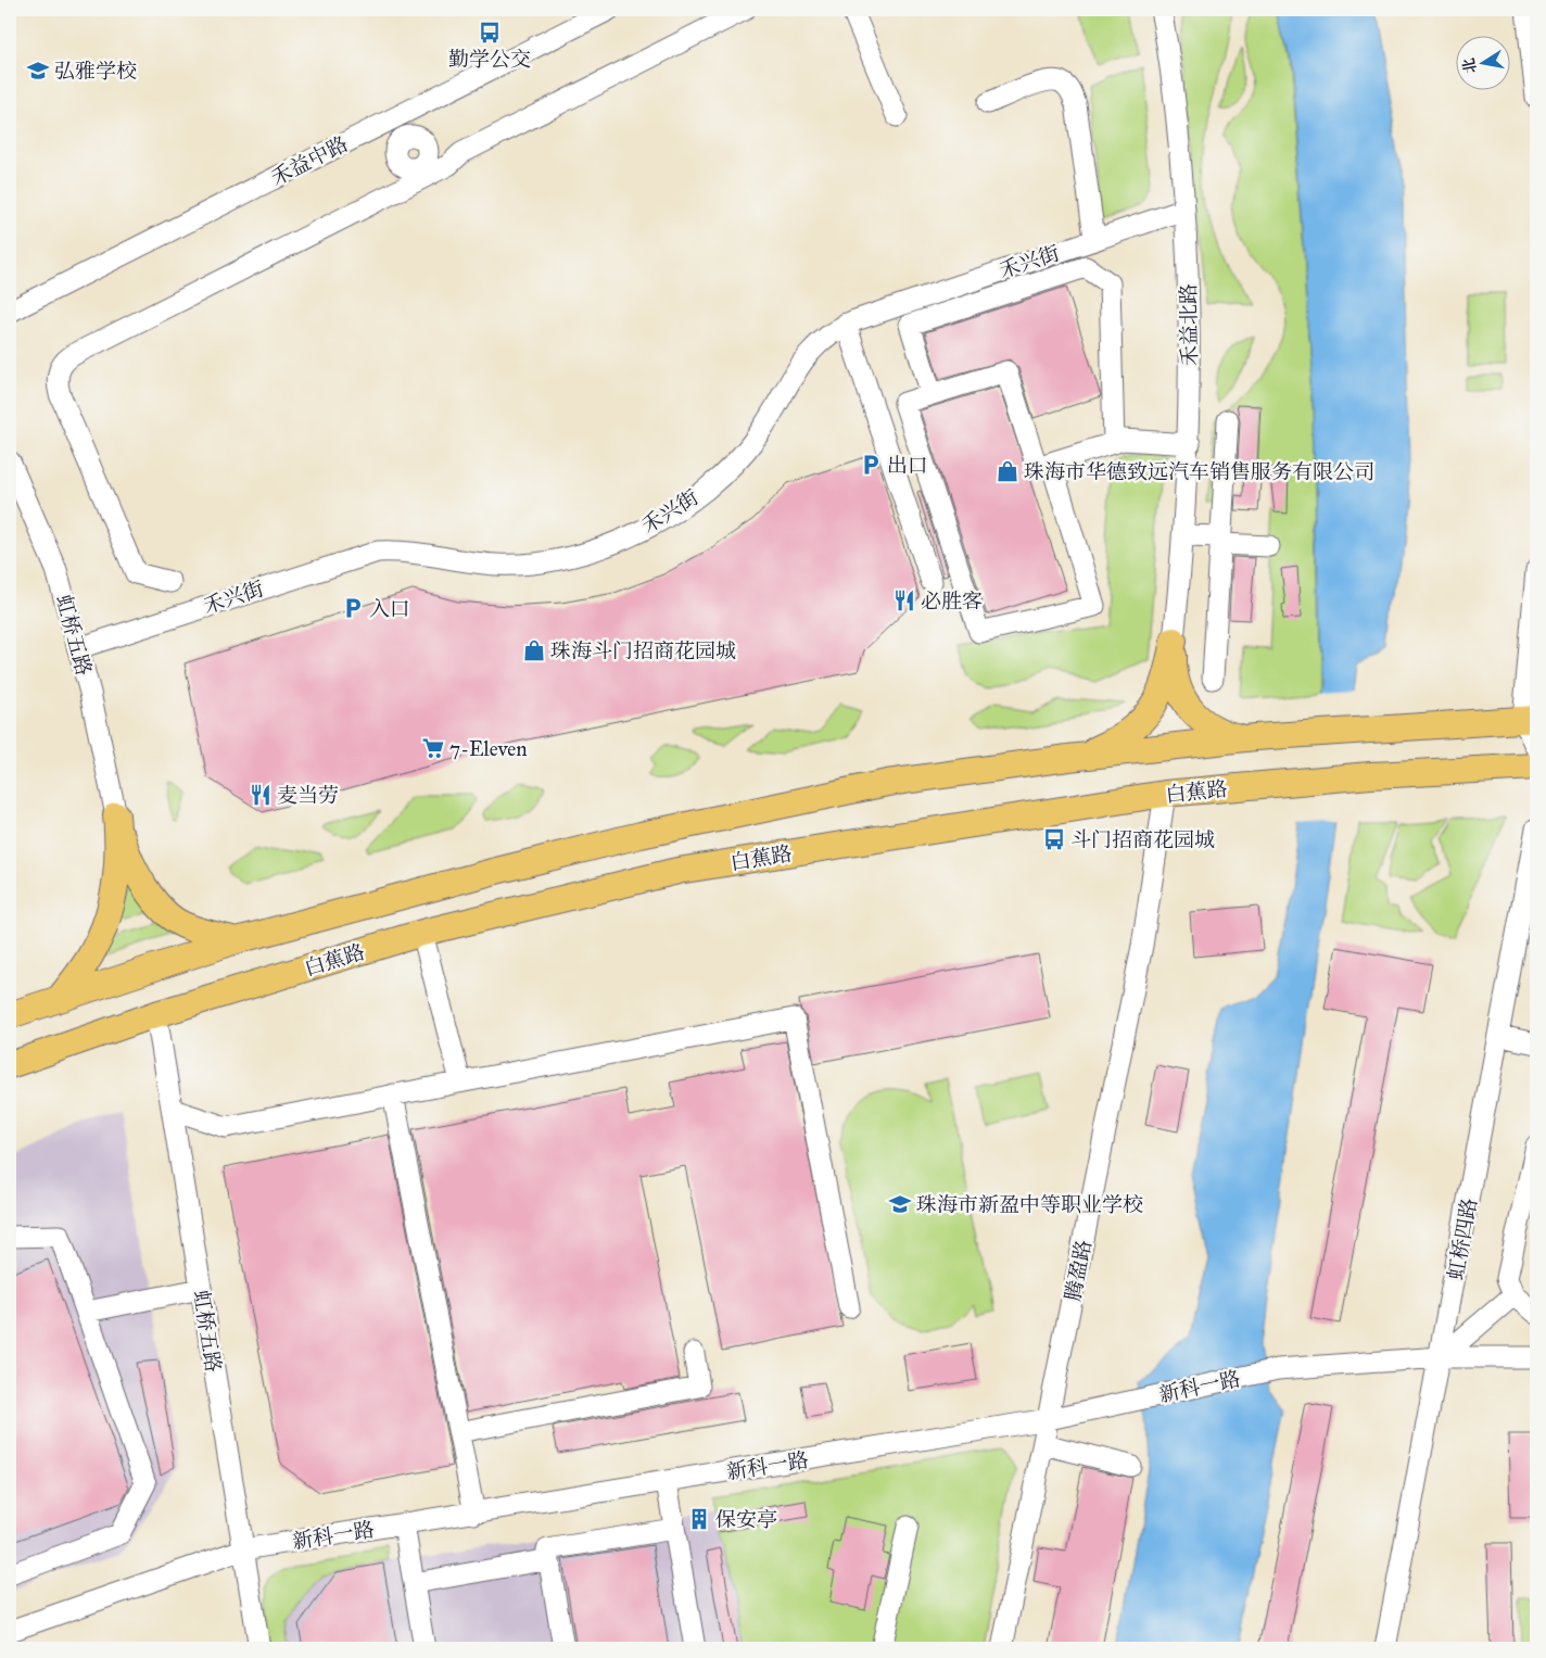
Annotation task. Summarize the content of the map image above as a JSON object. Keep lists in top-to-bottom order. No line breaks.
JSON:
{"streets":{"main road":["白蕉路"],"street":["禾益中路","禾兴街","禾益北路","虹桥五路","虹桥四路","腾盈路","新科一路"]},"crossings":[["禾兴街","禾益北路"],["禾兴街","虹桥五路"],["虹桥五路","白蕉路"],["虹桥五路","新科一路"],["白蕉路","腾盈路"],["虹桥四路","新科一路"],["腾盈路","新科一路"]],"places":{"bus stop":["勤学公交","斗门招商花园城"],"school or university":["弘雅学校","珠海市新盈中等职业学校"],"parking":["出口","入口"],"shop":["珠海市华德致远汽车销售服务有限公司","珠海斗门招商花园城"],"restaurant":["必胜客","麦当劳"],"supermarket":["7-Eleven"],"building":["保安亭"]},"north":"left"}
